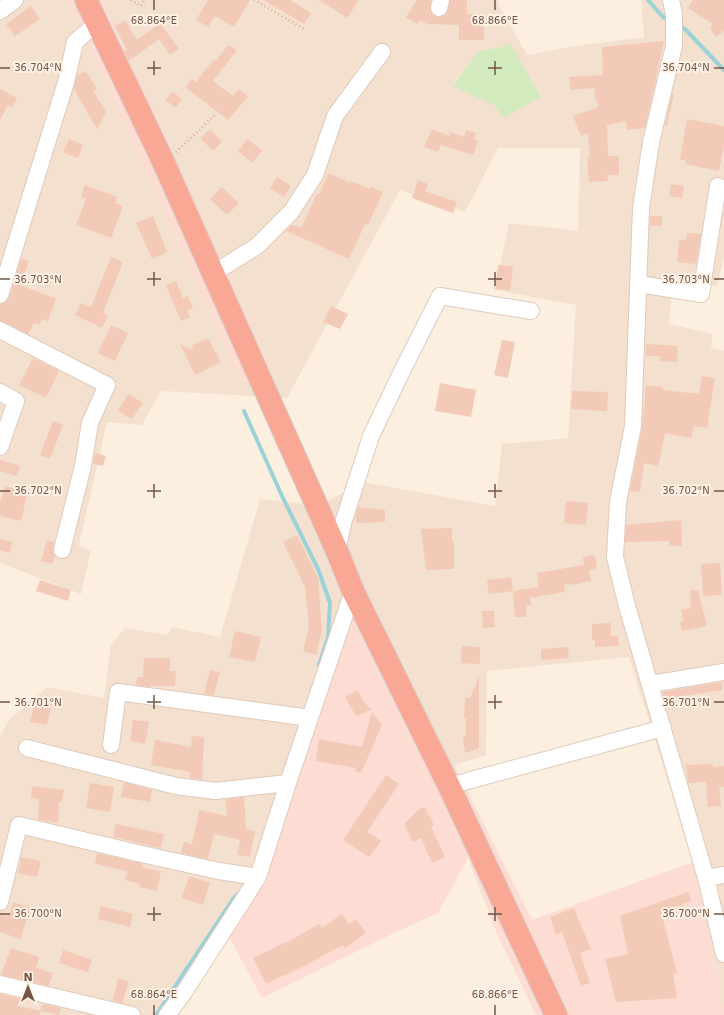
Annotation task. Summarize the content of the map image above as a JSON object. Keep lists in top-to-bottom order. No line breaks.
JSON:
{"north":"top","coordinates":["68.864°E","68.866°E","36.704°N","36.703°N","36.702°N","36.701°N","36.700°N"]}
